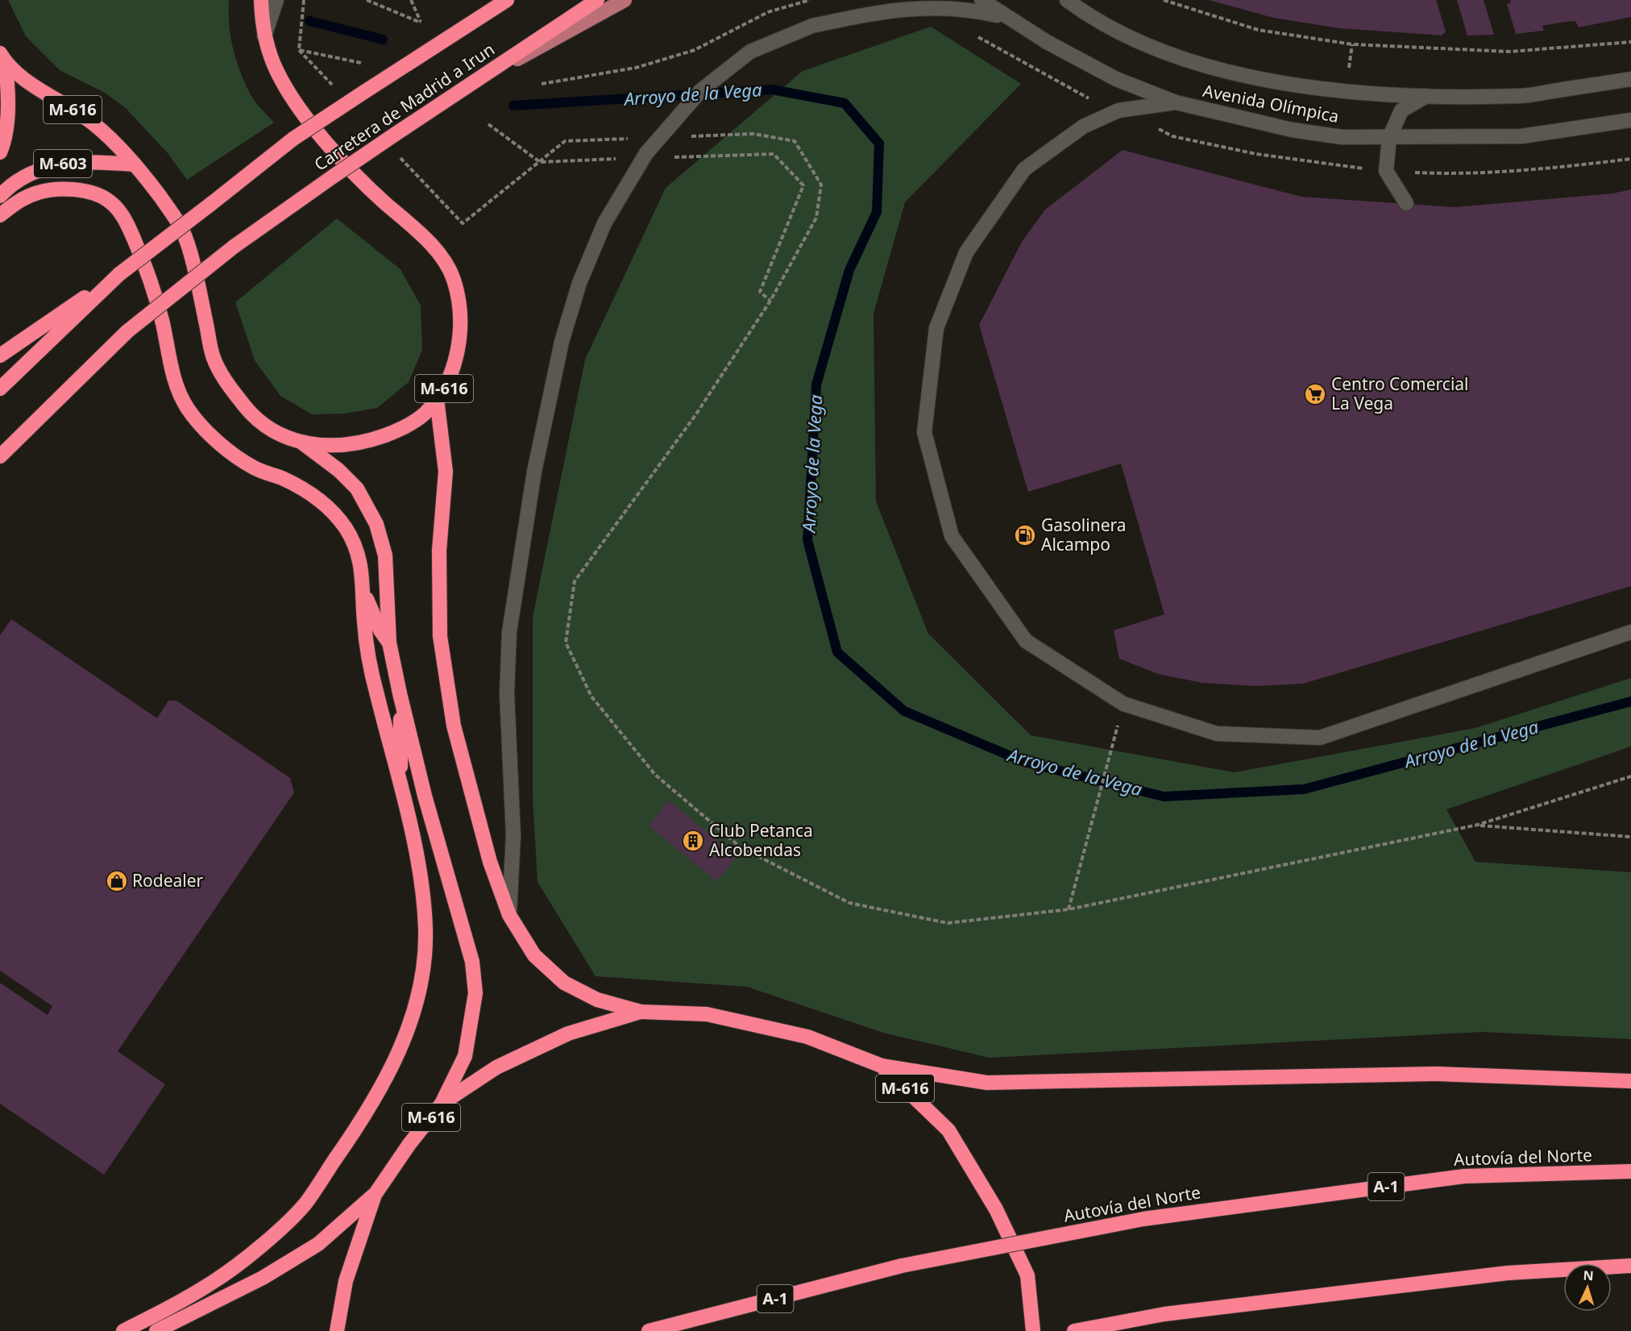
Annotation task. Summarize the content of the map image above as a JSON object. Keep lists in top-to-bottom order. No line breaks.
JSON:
{"streets":{"highway":["Carretera de Madrid a Irun","M-616","M-603","Autovía del Norte","A-1"],"street":["Avenida Olímpica"]},"crossings":[["M-616","M-603"]],"water":["Arroyo de la Vega"],"places":{"supermarket":["Centro Comercial La Vega"],"fuel station":["Gasolinera Alcampo"],"building":["Club Petanca Alcobendas"],"shop":["Rodealer"]},"north":"top"}
